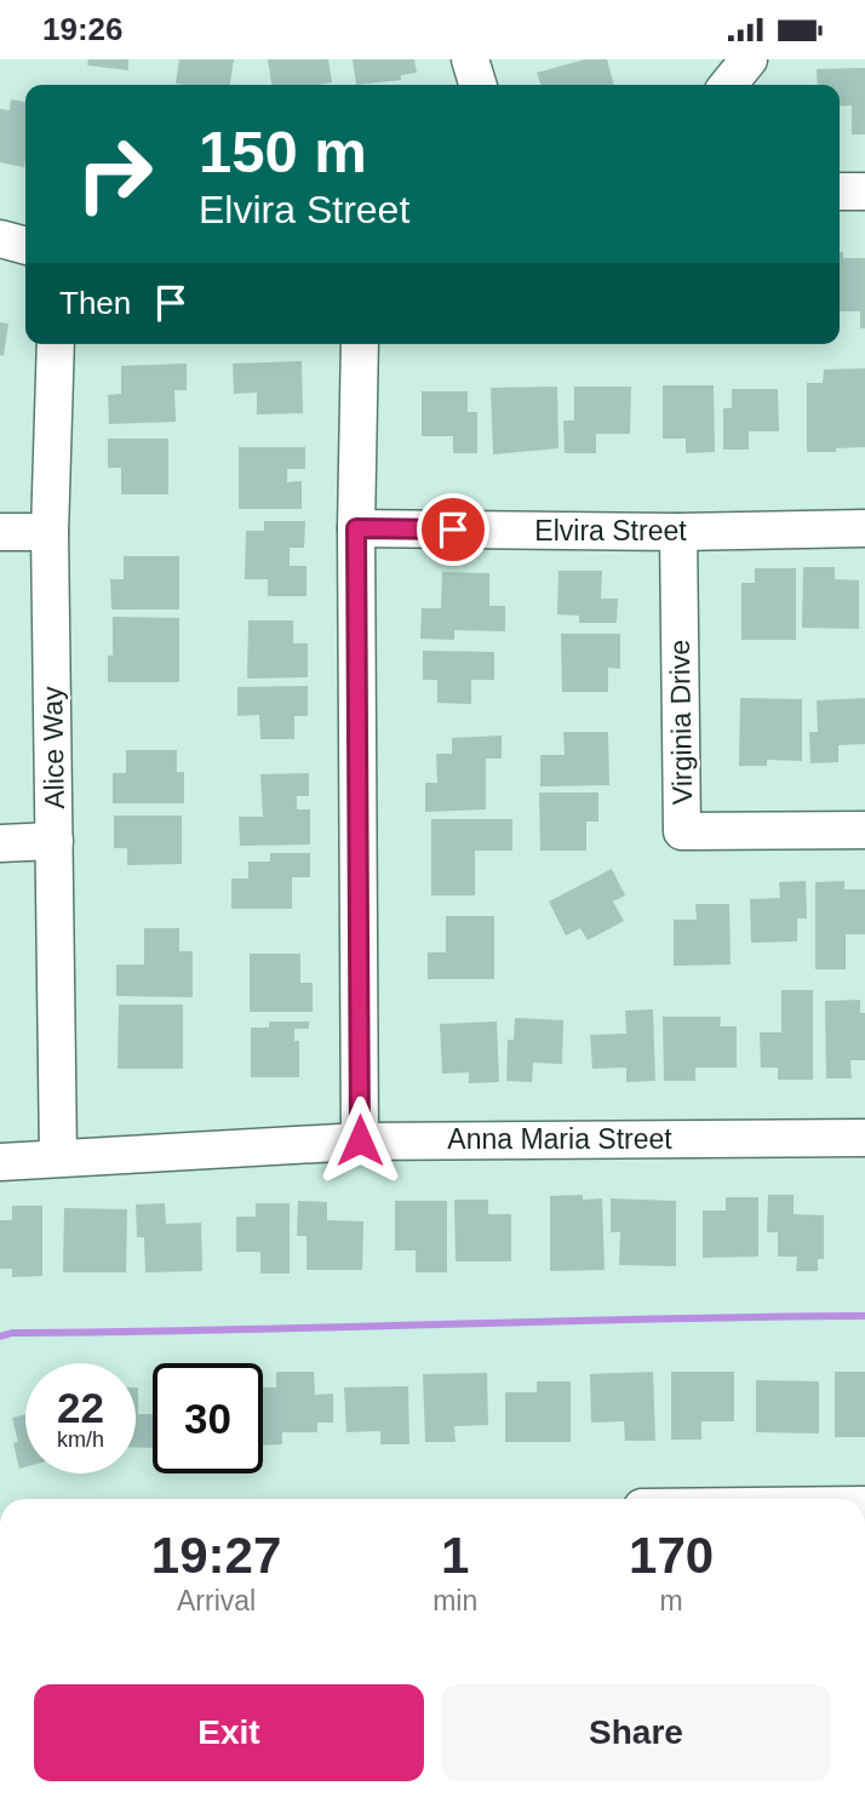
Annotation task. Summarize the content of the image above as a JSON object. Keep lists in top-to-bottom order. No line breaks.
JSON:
{"streets":{"street":["Elvira Street","Virginia Drive","Alice Way","Anna Maria Street"]},"crossings":[["Elvira Street","Virginia Drive"],["Alice Way","Anna Maria Street"]],"page":{"status":"19:26","turn":["150 m","Elvira Street"],"then":"Then","speed":"22 km/h","limit":"30","eta":["19:27","Arrival","1","min","170","m"],"buttons":["Exit","Share"]}}
